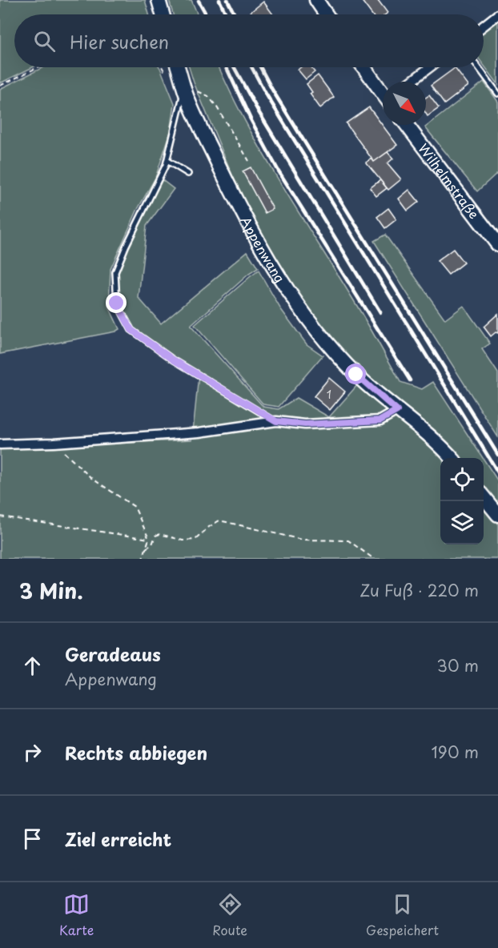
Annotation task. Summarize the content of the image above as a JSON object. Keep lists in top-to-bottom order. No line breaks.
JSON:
{"streets":{"street":["Wilhelmstraße","Appenwang"]},"house_numbers":["1"],"north":"bottom right","page":{"search":"Hier suchen","heading":["3 Min.","Zu Fuß · 220 m"],"list":[["Geradeaus","Appenwang","30 m"],["Rechts abbiegen","190 m"],"Ziel erreicht"],"nav":["Karte","Route","Gespeichert"]}}
